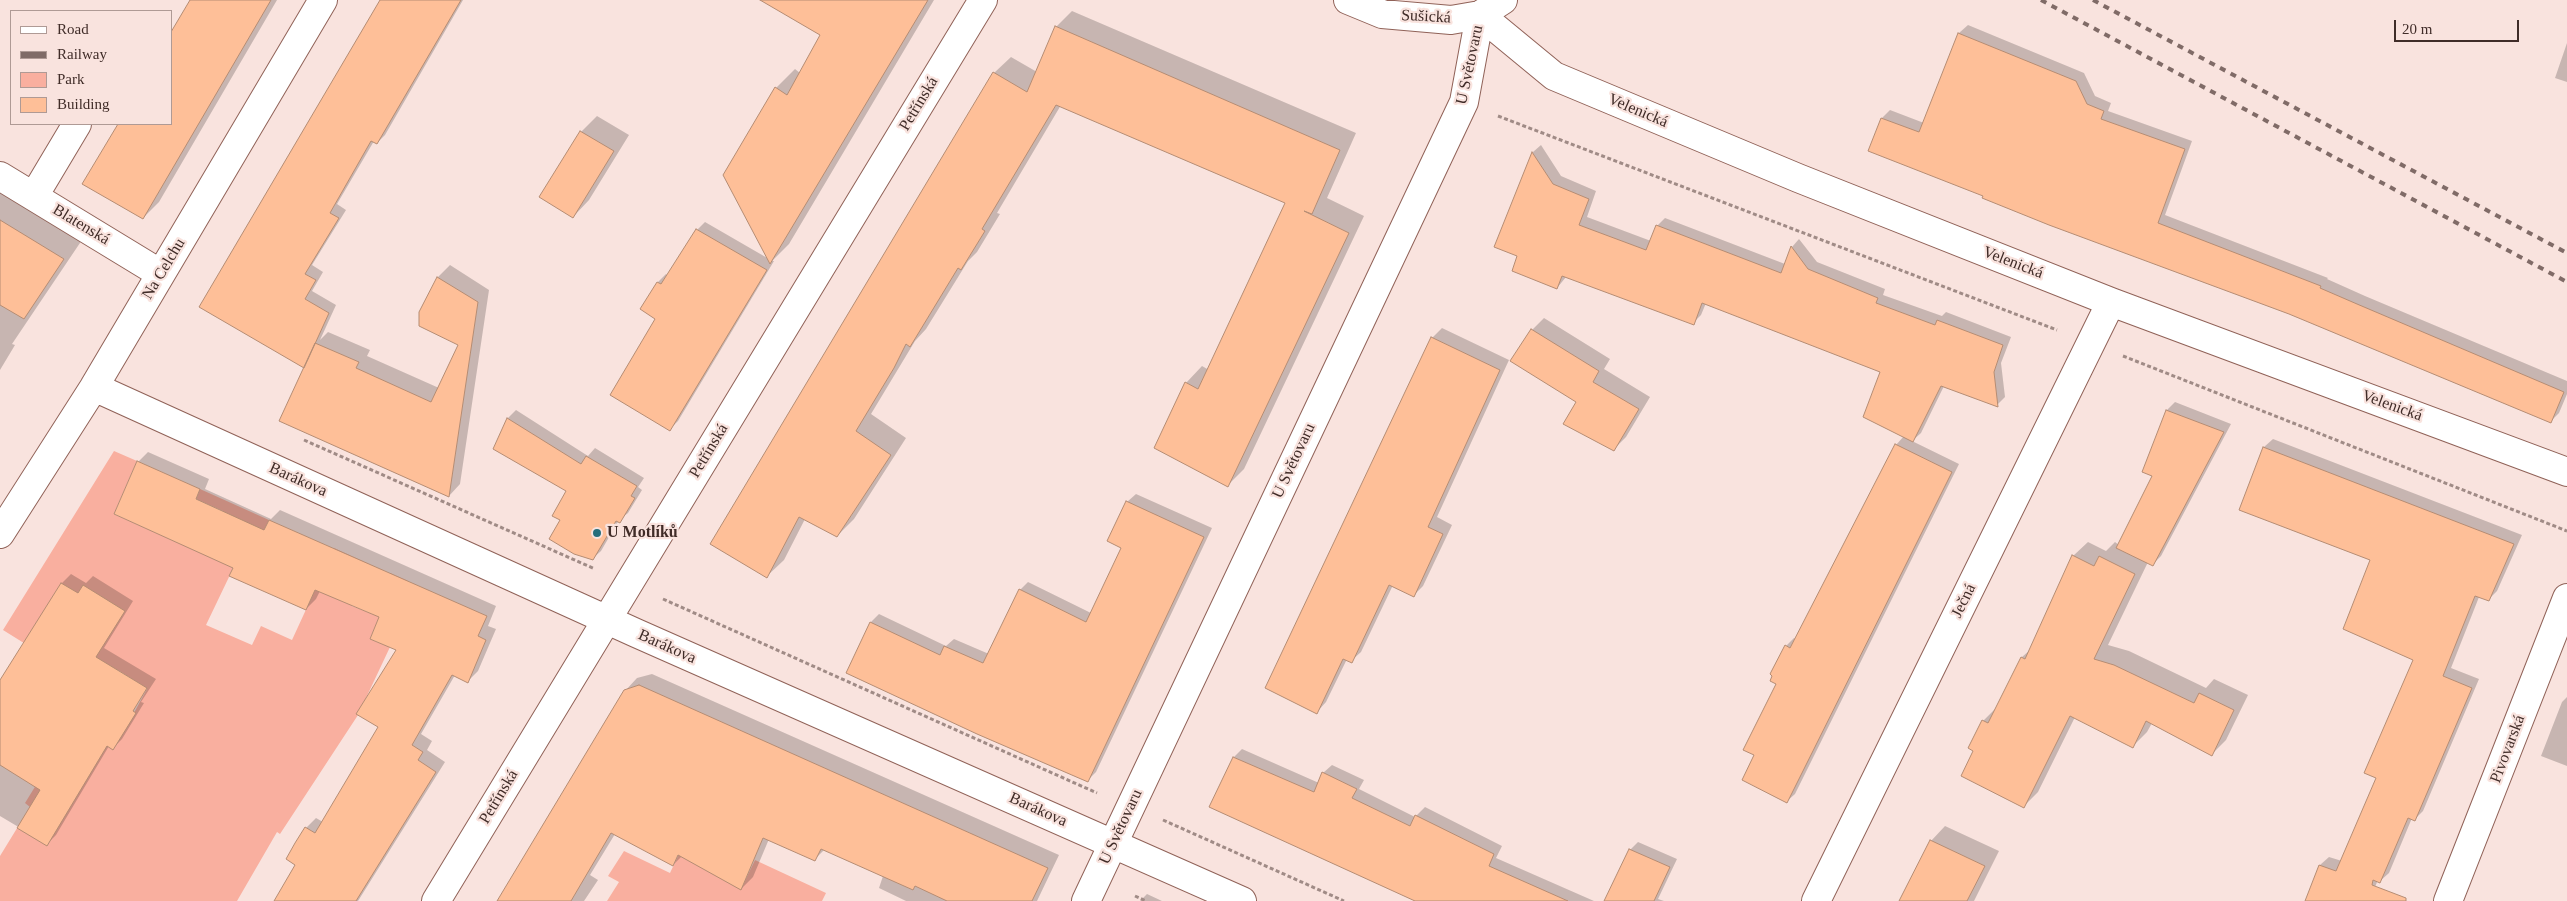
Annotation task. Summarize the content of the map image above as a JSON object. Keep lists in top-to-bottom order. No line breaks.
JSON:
{"streets":{"street":["Sušická","U Světovaru","Petřínská","Velenická","Blatenská","Na Celchu","Barákova","Ječná","Pivovarská"]},"crossings":[["Sušická","U Světovaru"],["Sušická","Velenická"],["U Světovaru","Velenická"],["U Světovaru","Barákova"],["Petřínská","Barákova"],["Velenická","Ječná"],["Blatenská","Na Celchu"],["Na Celchu","Barákova"]],"places":["U Motlíků"],"legend":["Road","Railway","Park","Building"],"scale_bar":"20 m"}
